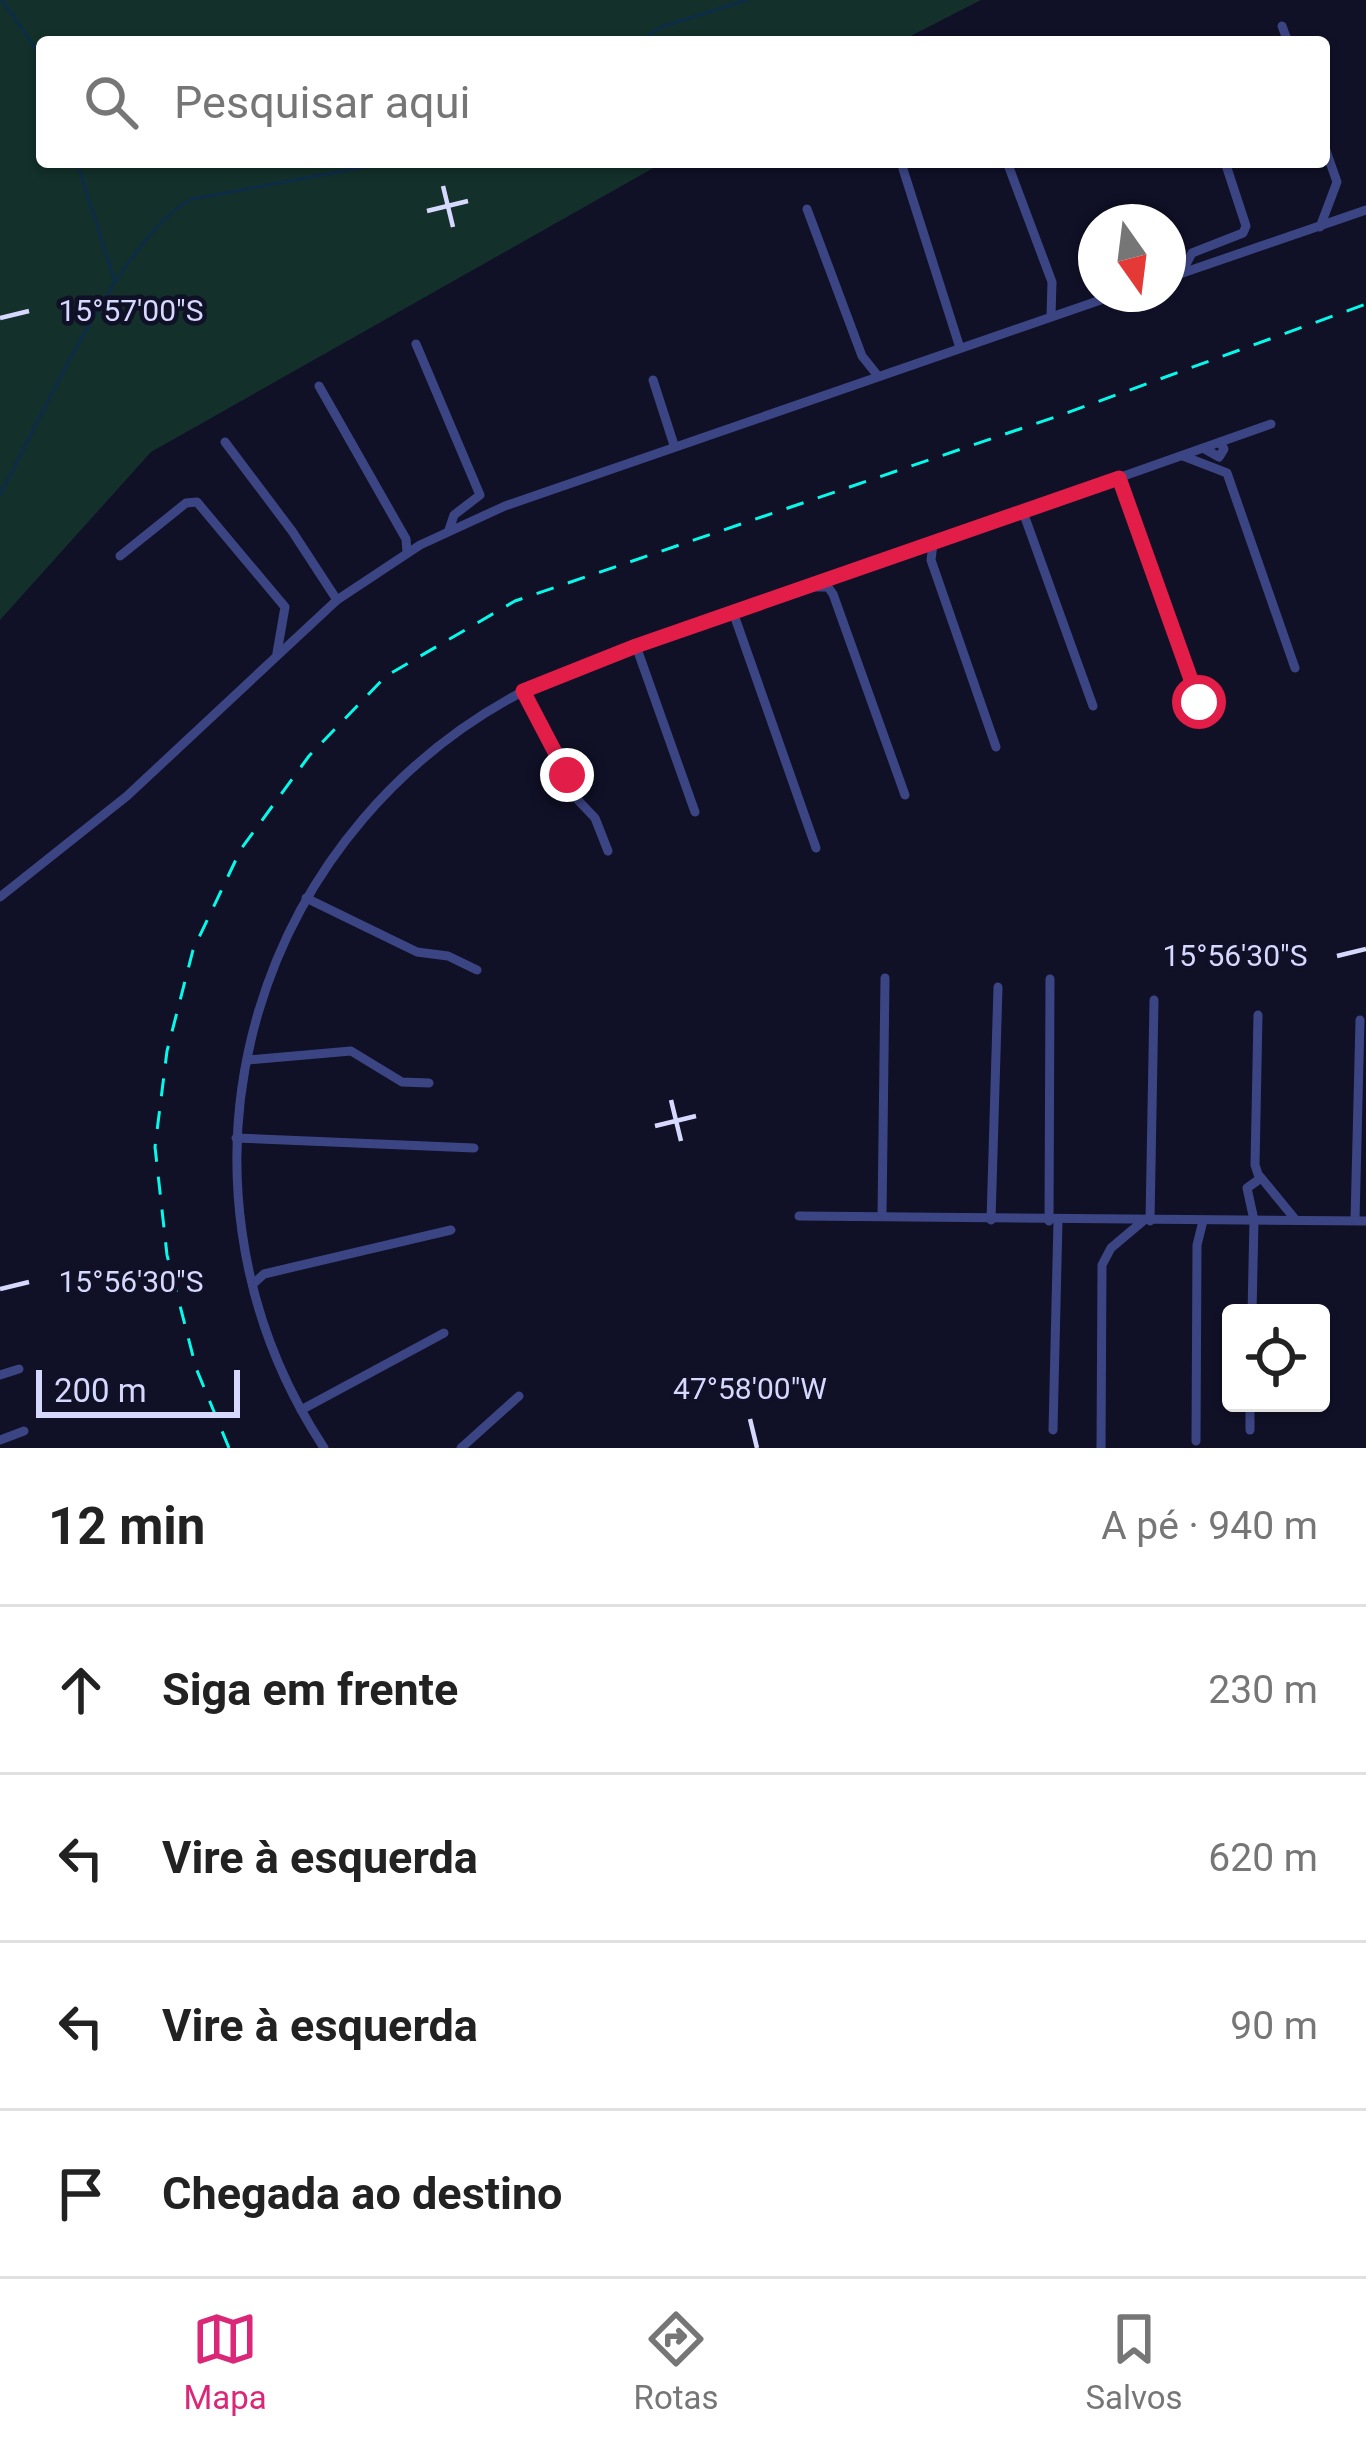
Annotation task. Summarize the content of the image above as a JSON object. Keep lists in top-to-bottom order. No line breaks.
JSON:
{"scale_bar":"200 m","north":"bottom","page":{"search":"Pesquisar aqui","scale":"200 m","heading":["12 min","A pé · 940 m"],"list":[["Siga em frente","230 m"],["Vire à esquerda","620 m"],["Vire à esquerda","90 m"],"Chegada ao destino"],"nav":["Mapa","Rotas","Salvos"]},"coordinates":["15°57'00\"S","15°56'30\"S","47°58'00\"W"]}
